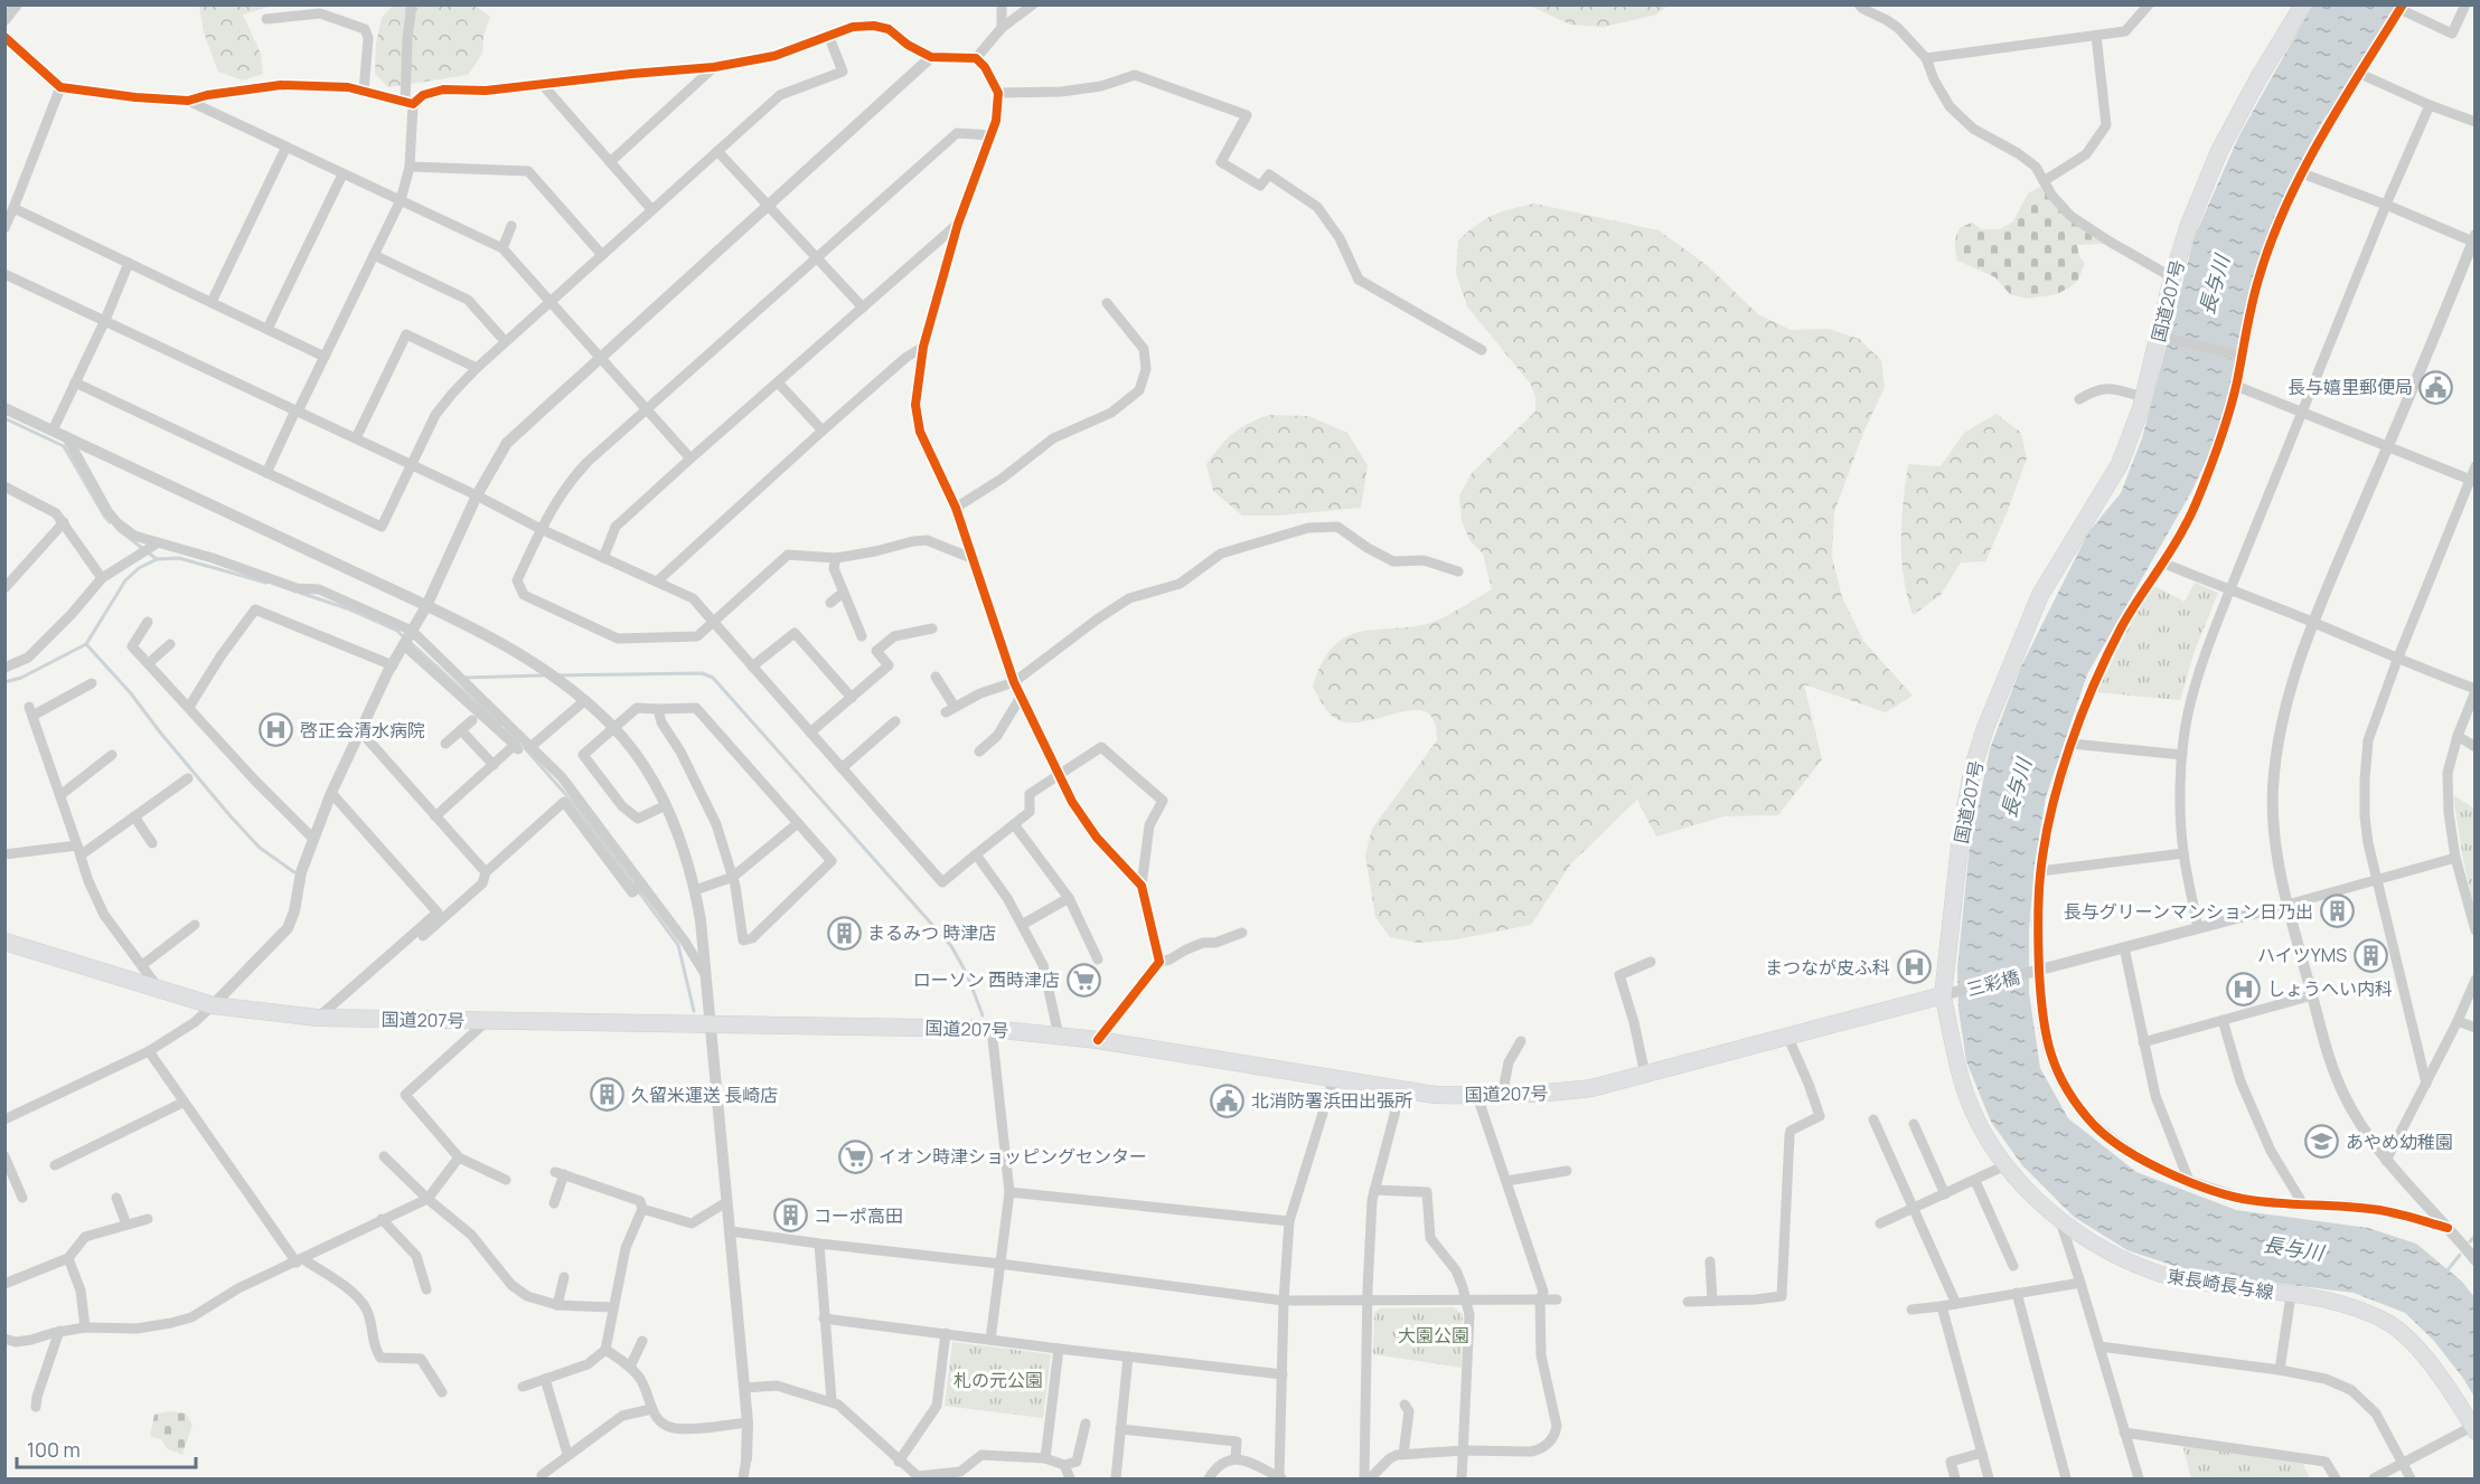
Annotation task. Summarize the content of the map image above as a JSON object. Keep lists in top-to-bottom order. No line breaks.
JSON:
{"streets":{"highway":["国道207号"],"main road":["東長崎長与線"],"street":["三彩橋"]},"crossings":[["国道207号","三彩橋"],["国道207号","東長崎長与線"],["三彩橋","東長崎長与線"]],"water":["長与川"],"parks":["大園公園","札の元公園"],"places":{"public building":["長与嬉里郵便局","北消防署浜田出張所"],"hospital":["啓正会清水病院","まつなが皮ふ科","しょうへい内科"],"building":["長与グリーンマンション日乃出","まるみつ 時津店","ハイツYMS","久留米運送 長崎店","コーポ高田"],"supermarket":["ローソン 西時津店","イオン時津ショッピングセンター"],"school or university":["あやめ幼稚園"]},"scale_bar":"100 m"}
